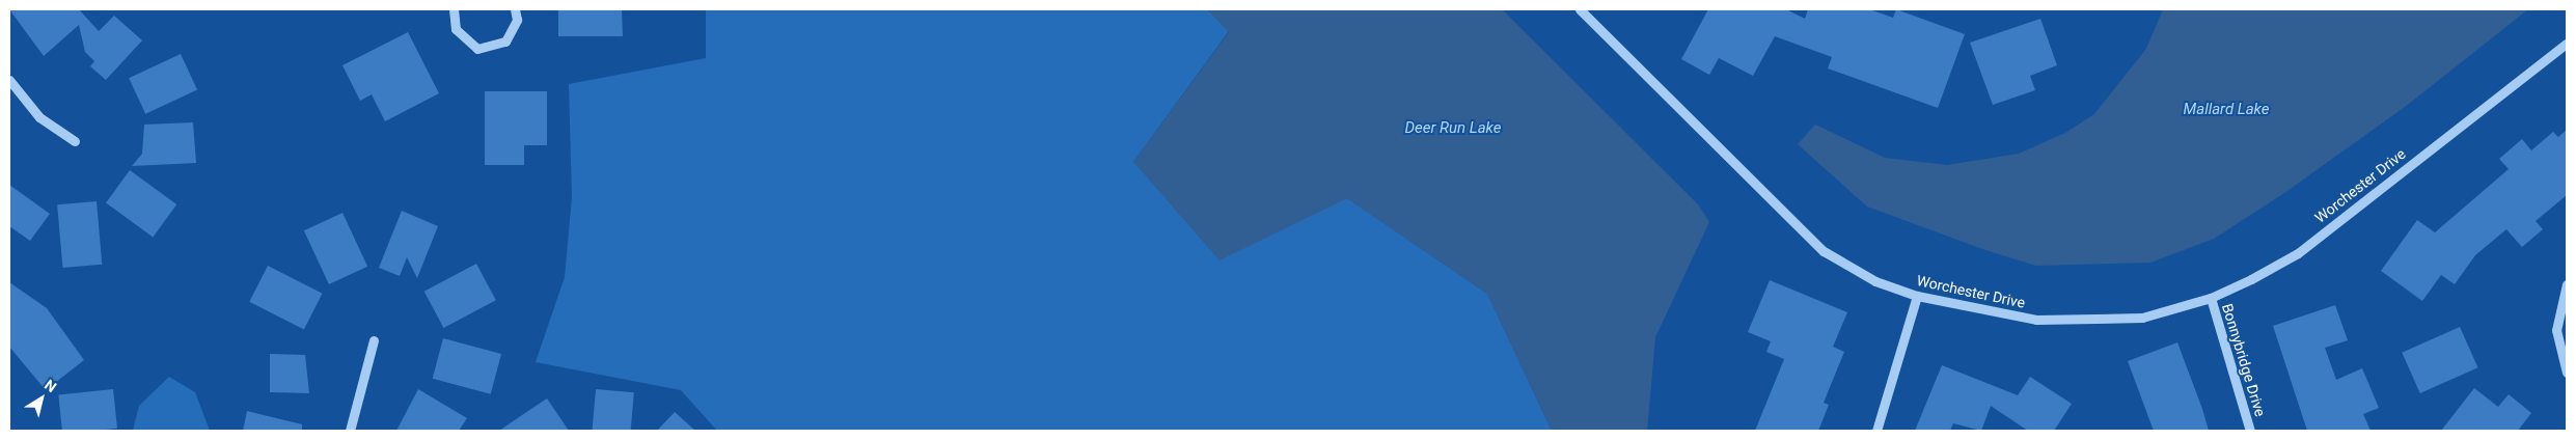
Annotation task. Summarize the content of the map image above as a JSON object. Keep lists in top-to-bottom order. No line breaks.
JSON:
{"streets":{"street":["Worchester Drive","Bonnybridge Drive"]},"crossings":[["Worchester Drive","Bonnybridge Drive"]],"water":["Mallard Lake","Deer Run Lake"],"north":"top right"}
